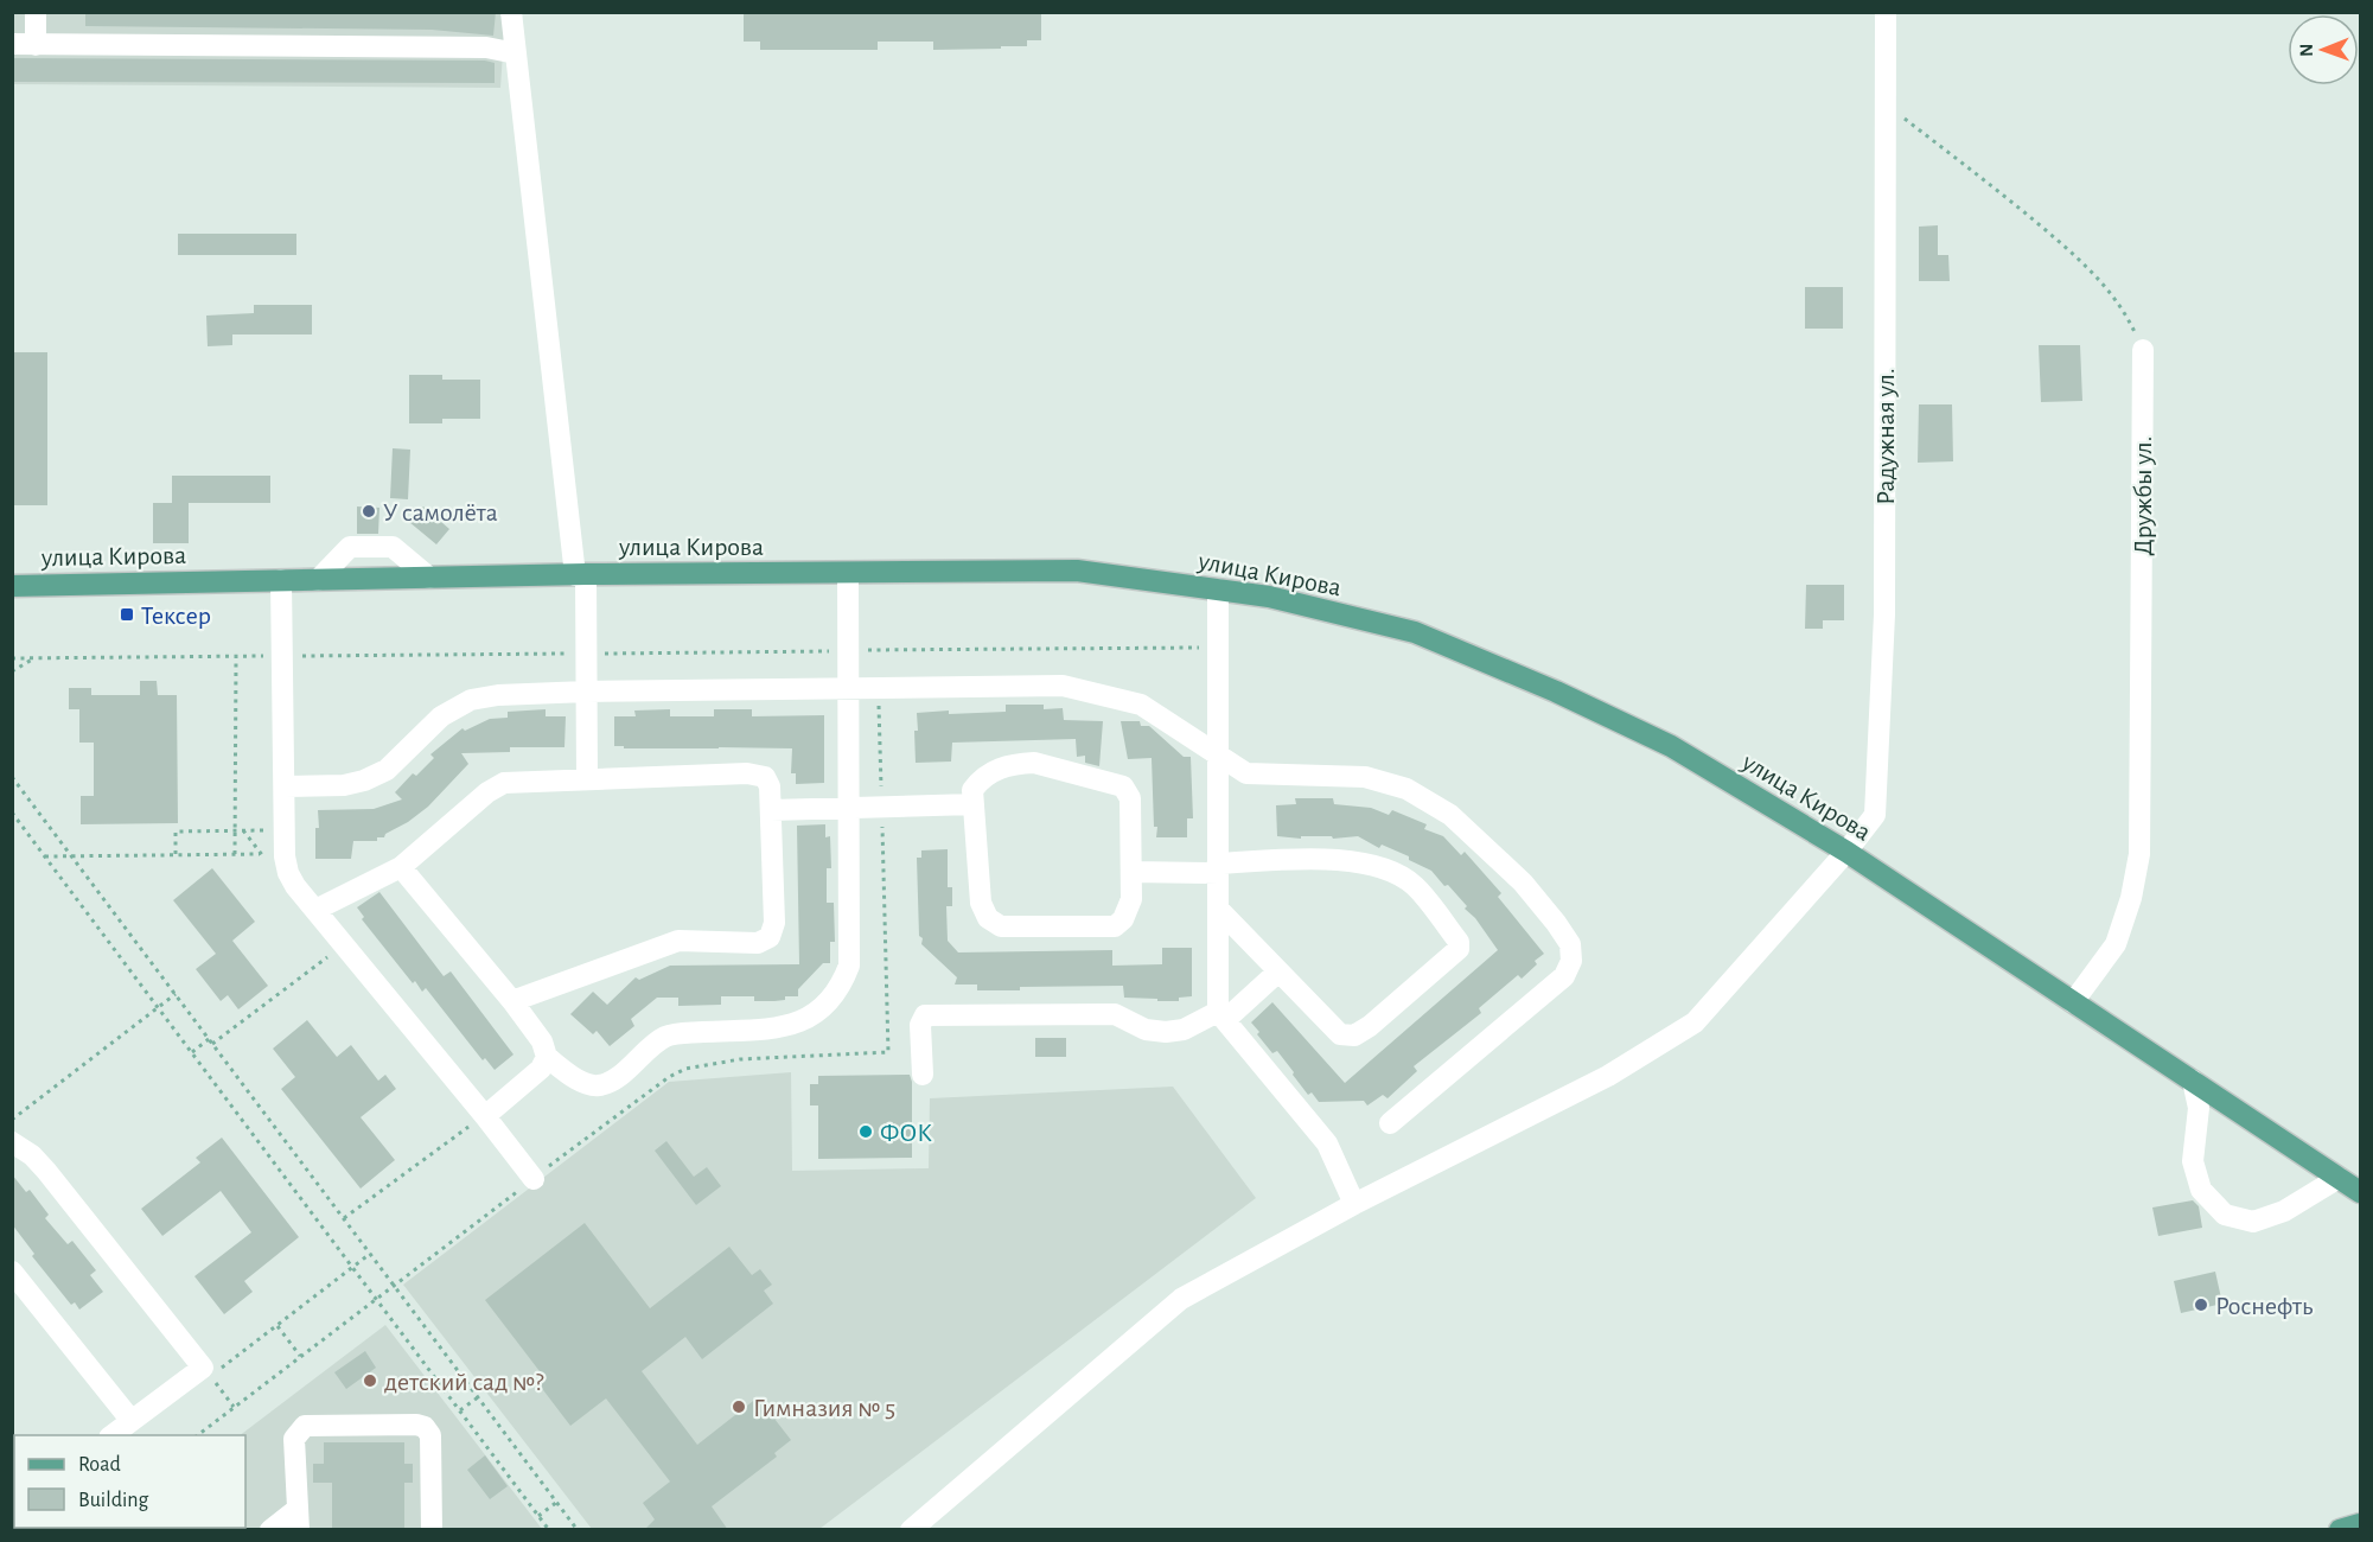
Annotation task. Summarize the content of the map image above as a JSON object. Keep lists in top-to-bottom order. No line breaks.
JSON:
{"streets":{"main road":["улица Кирова"],"street":["Радужная ул.","Дружбы ул."]},"crossings":[["Радужная ул.","улица Кирова"],["Дружбы ул.","улица Кирова"]],"places":{"other":["У самолёта","ФОК","Роснефть","детский сад №?","Гимназия № 5"],"transit":["Тексер"]},"legend":["Road","Building"],"north":"left"}
